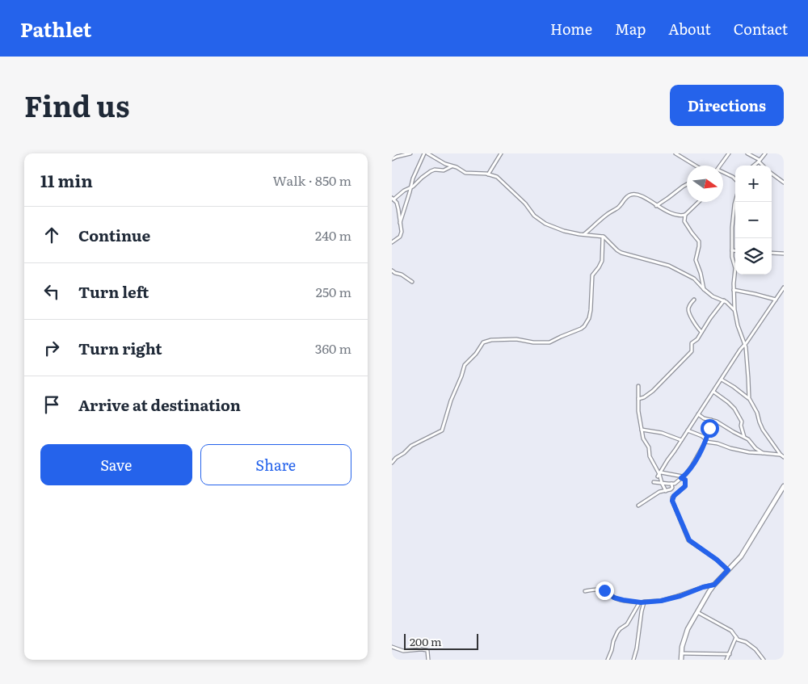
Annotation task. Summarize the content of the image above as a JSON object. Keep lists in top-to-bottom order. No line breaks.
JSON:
{"scale_bar":"200 m","north":"right","page":{"header":"Pathlet","nav":["Home","Map","About","Contact"],"title":"Find us","buttons":["Directions",["Save","Share"]],"heading":["11 min","Walk · 850 m"],"map_buttons":["+","−"],"list":[["Continue","240 m"],["Turn left","250 m"],["Turn right","360 m"],"Arrive at destination"],"scale":"200 m"}}
